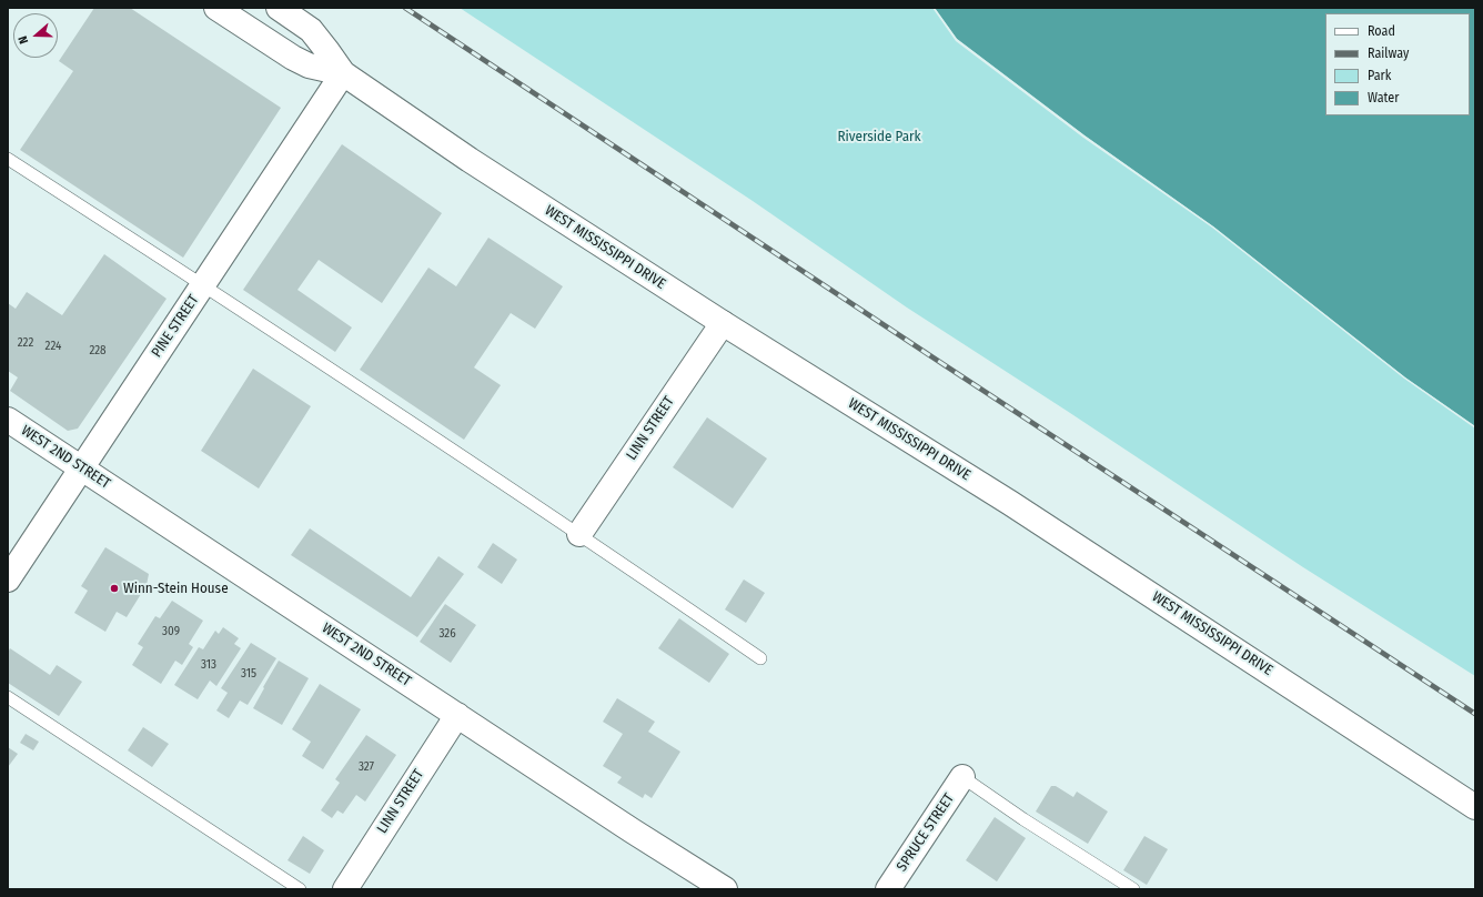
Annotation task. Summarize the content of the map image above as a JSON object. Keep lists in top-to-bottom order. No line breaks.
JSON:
{"streets":{"street":["WEST MISSISSIPPI DRIVE","PINE STREET","LINN STREET","WEST 2ND STREET","SPRUCE STREET"]},"crossings":[["WEST MISSISSIPPI DRIVE","PINE STREET"],["WEST MISSISSIPPI DRIVE","LINN STREET"],["PINE STREET","WEST 2ND STREET"],["LINN STREET","WEST 2ND STREET"]],"parks":["Riverside Park"],"places":["Winn-Stein House"],"house_numbers":["222","224","228","309","326","313","315","327"],"legend":["Road","Railway","Park","Water"],"north":"left"}
